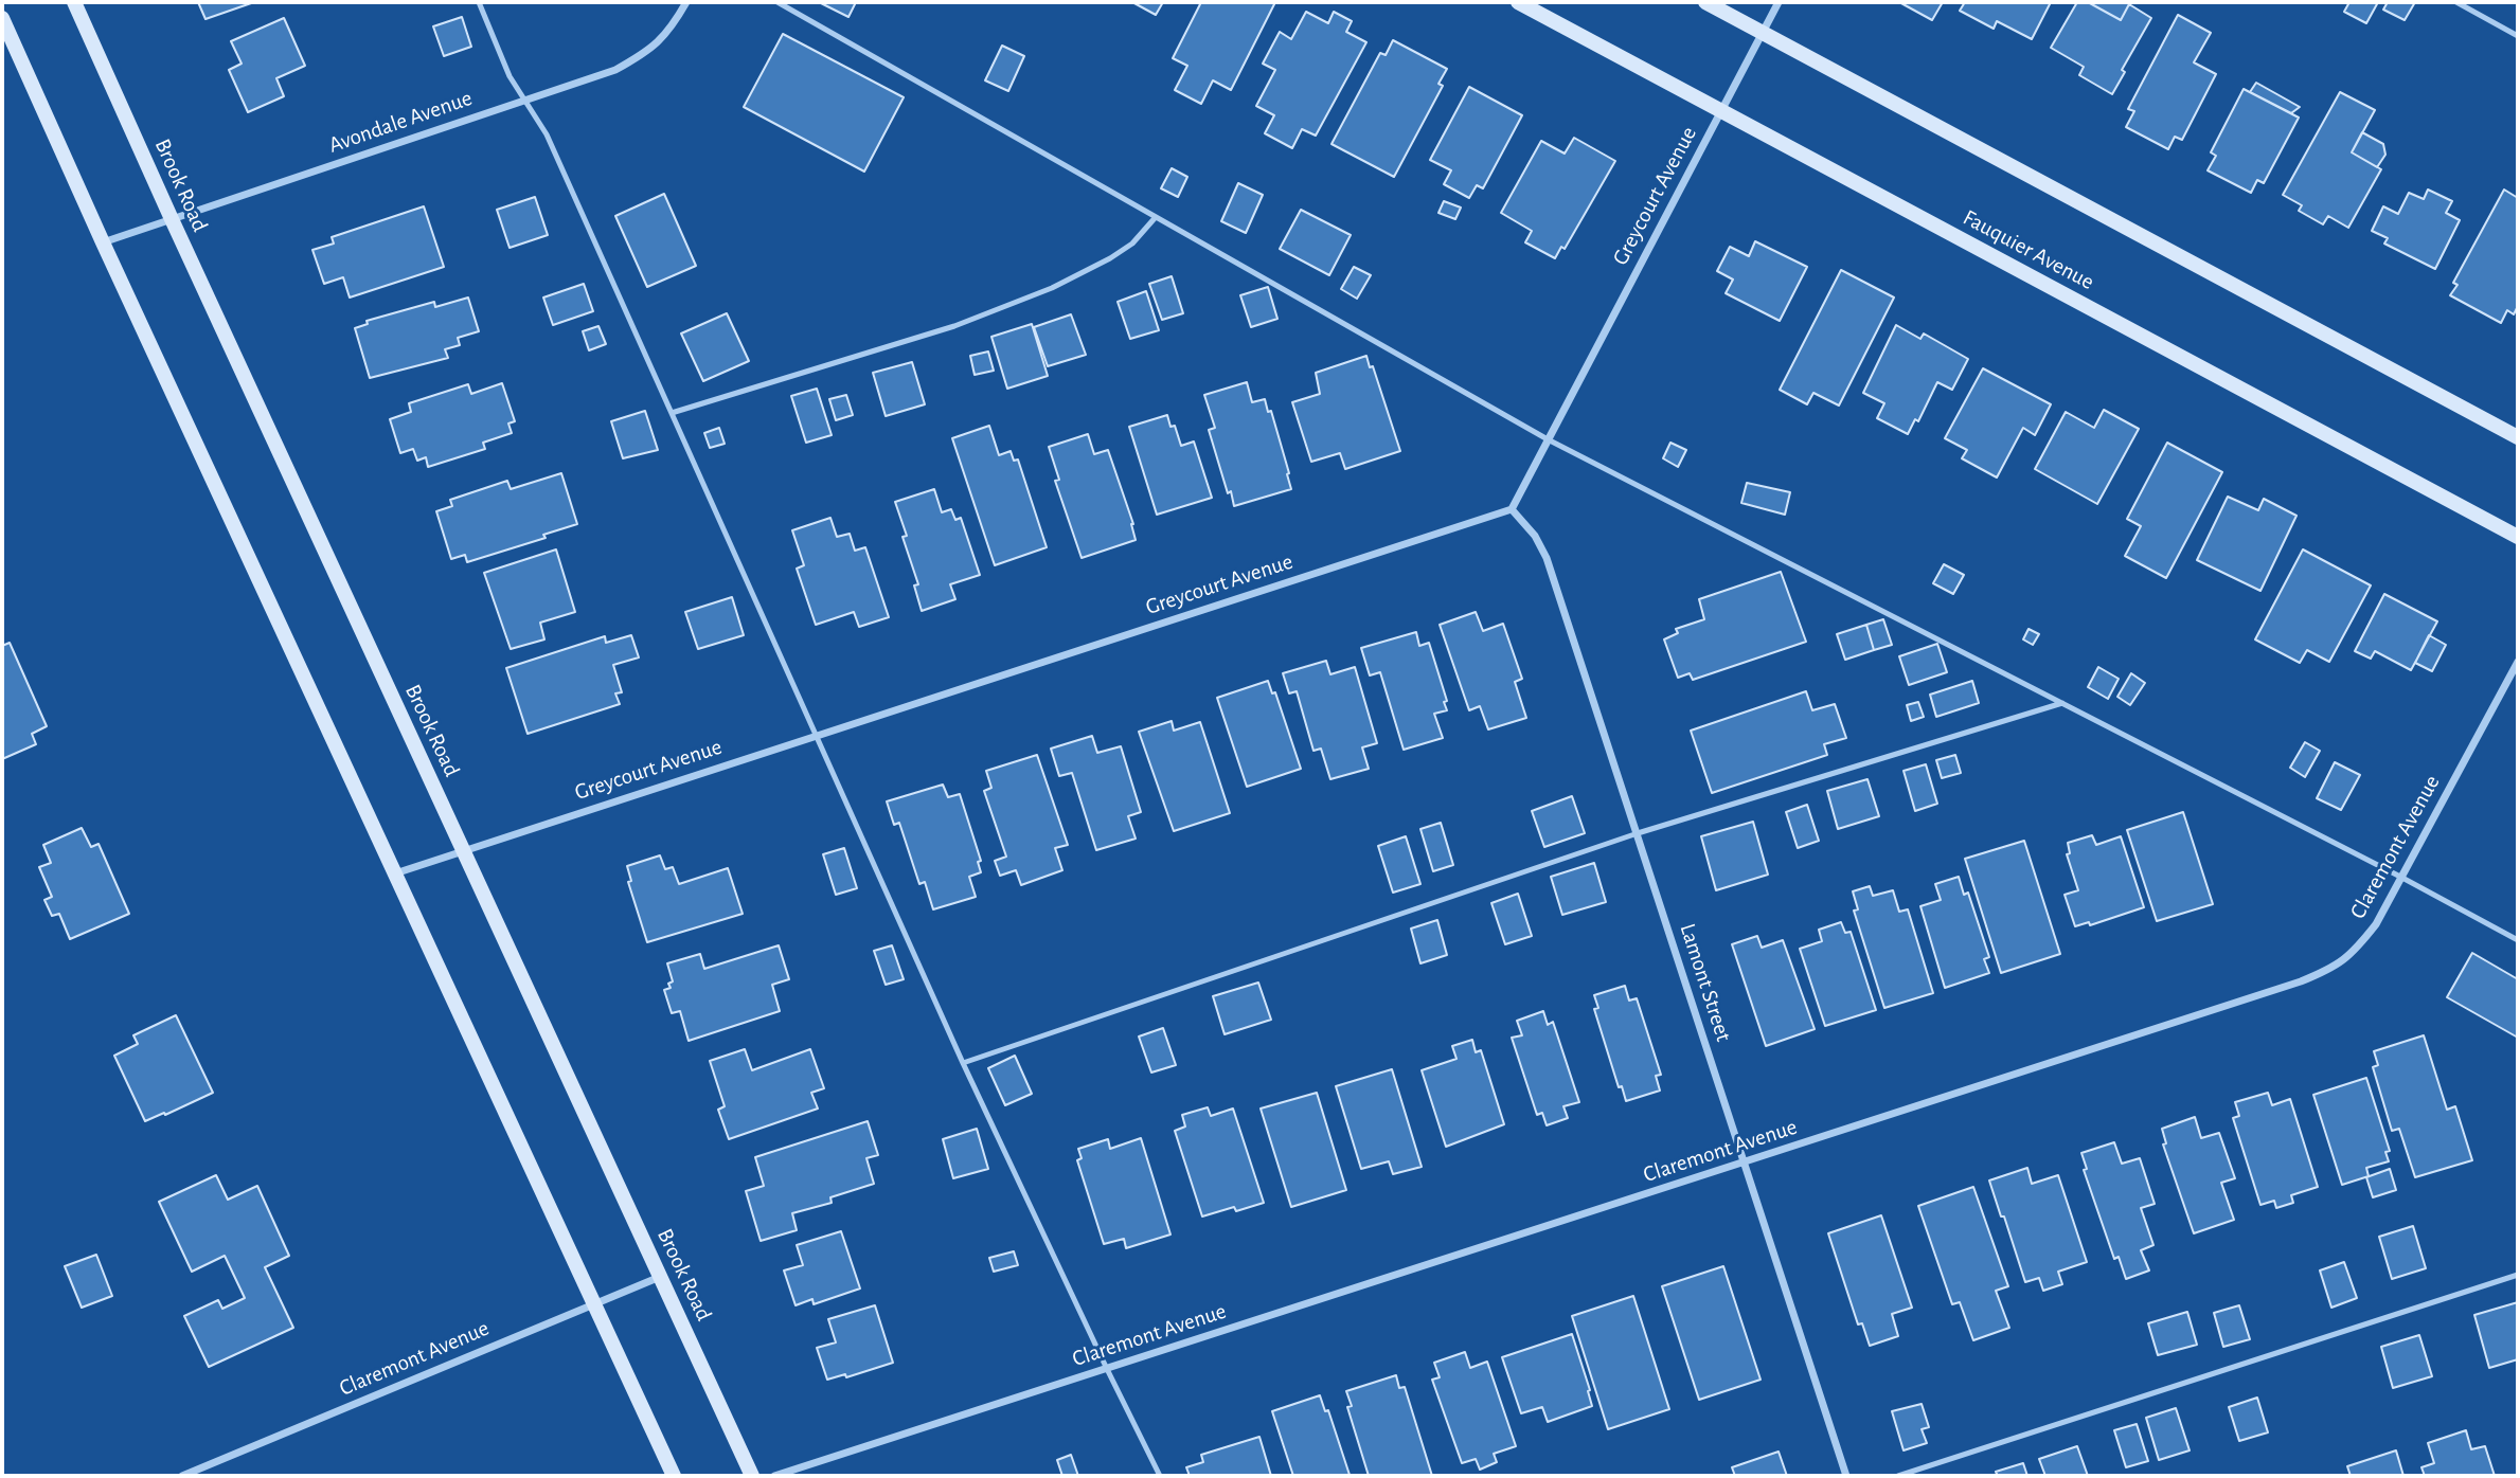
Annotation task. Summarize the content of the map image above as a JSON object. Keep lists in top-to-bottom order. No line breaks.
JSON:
{"streets":{"main road":["Brook Road","Fauquier Avenue"],"street":["Avondale Avenue","Greycourt Avenue","Claremont Avenue","Lamont Street"]},"crossings":[["Avondale Avenue","Brook Road"],["Brook Road","Greycourt Avenue"],["Brook Road","Claremont Avenue"],["Greycourt Avenue","Fauquier Avenue"],["Greycourt Avenue","Lamont Street"],["Claremont Avenue","Lamont Street"]]}
